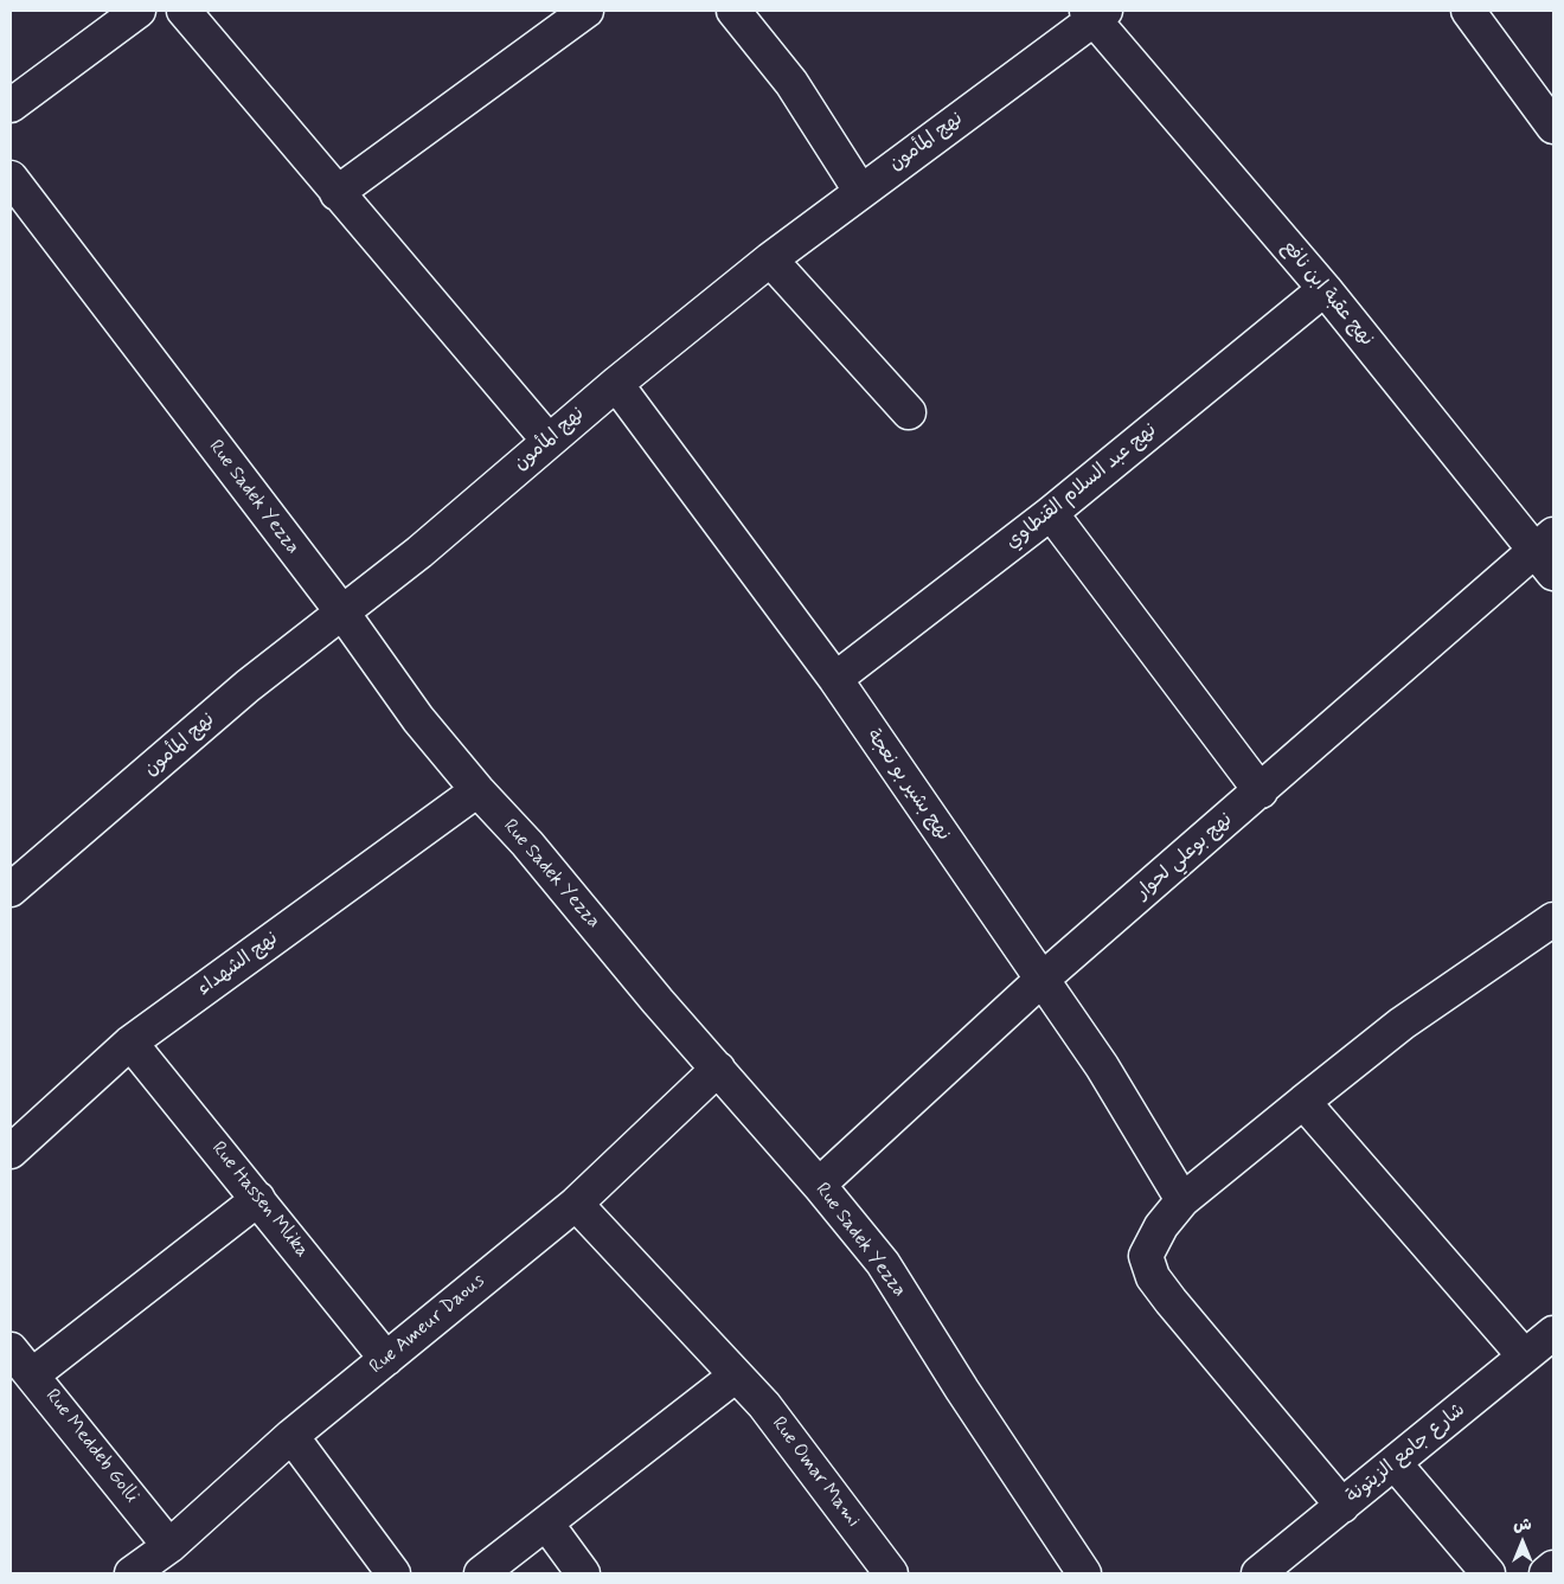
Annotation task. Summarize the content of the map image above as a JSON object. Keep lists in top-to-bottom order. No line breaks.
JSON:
{"streets":{"street":["نهج المأمون","نهج عقبة ابن نافع","نهج عبد السلام القنطاوي","Rue Sadek Yezza","نهج بشير بو نعجة","نهج بوعلي لحوار","نهج الشهداء","Rue Hassen Mlika","Rue Ameur Daous","Rue Meddeb Golli","شارع جامع الزيتونة","Rue Omar Mami"]},"crossings":[["نهج المأمون","نهج عقبة ابن نافع"],["نهج المأمون","Rue Sadek Yezza"],["نهج المأمون","نهج بشير بو نعجة"],["نهج عقبة ابن نافع","نهج عبد السلام القنطاوي"],["نهج عقبة ابن نافع","نهج بوعلي لحوار"],["نهج عبد السلام القنطاوي","نهج بشير بو نعجة"],["Rue Sadek Yezza","نهج بوعلي لحوار"],["Rue Sadek Yezza","نهج الشهداء"],["Rue Sadek Yezza","Rue Ameur Daous"],["نهج بشير بو نعجة","نهج بوعلي لحوار"],["نهج الشهداء","Rue Hassen Mlika"],["Rue Hassen Mlika","Rue Ameur Daous"],["Rue Ameur Daous","Rue Meddeb Golli"],["Rue Ameur Daous","Rue Omar Mami"]],"north":"top"}
